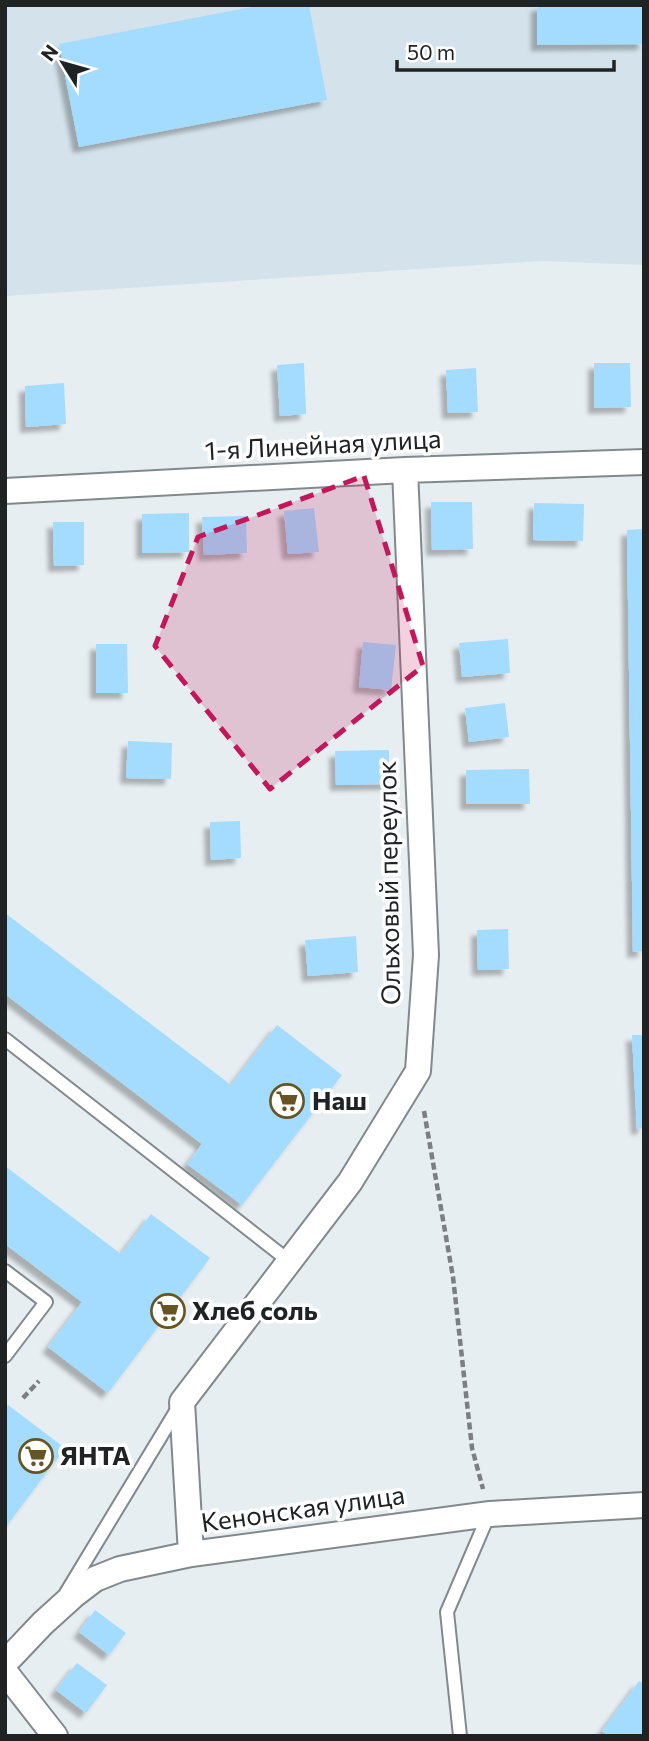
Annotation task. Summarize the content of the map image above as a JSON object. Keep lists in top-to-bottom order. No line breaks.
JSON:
{"streets":{"street":["1-я Линейная улица","Ольховый переулок","Кенонская улица"]},"crossings":[["1-я Линейная улица","Ольховый переулок"]],"places":{"supermarket":["Наш","Хлеб соль","ЯНТА"]},"scale_bar":"50 m","north":"top left"}
